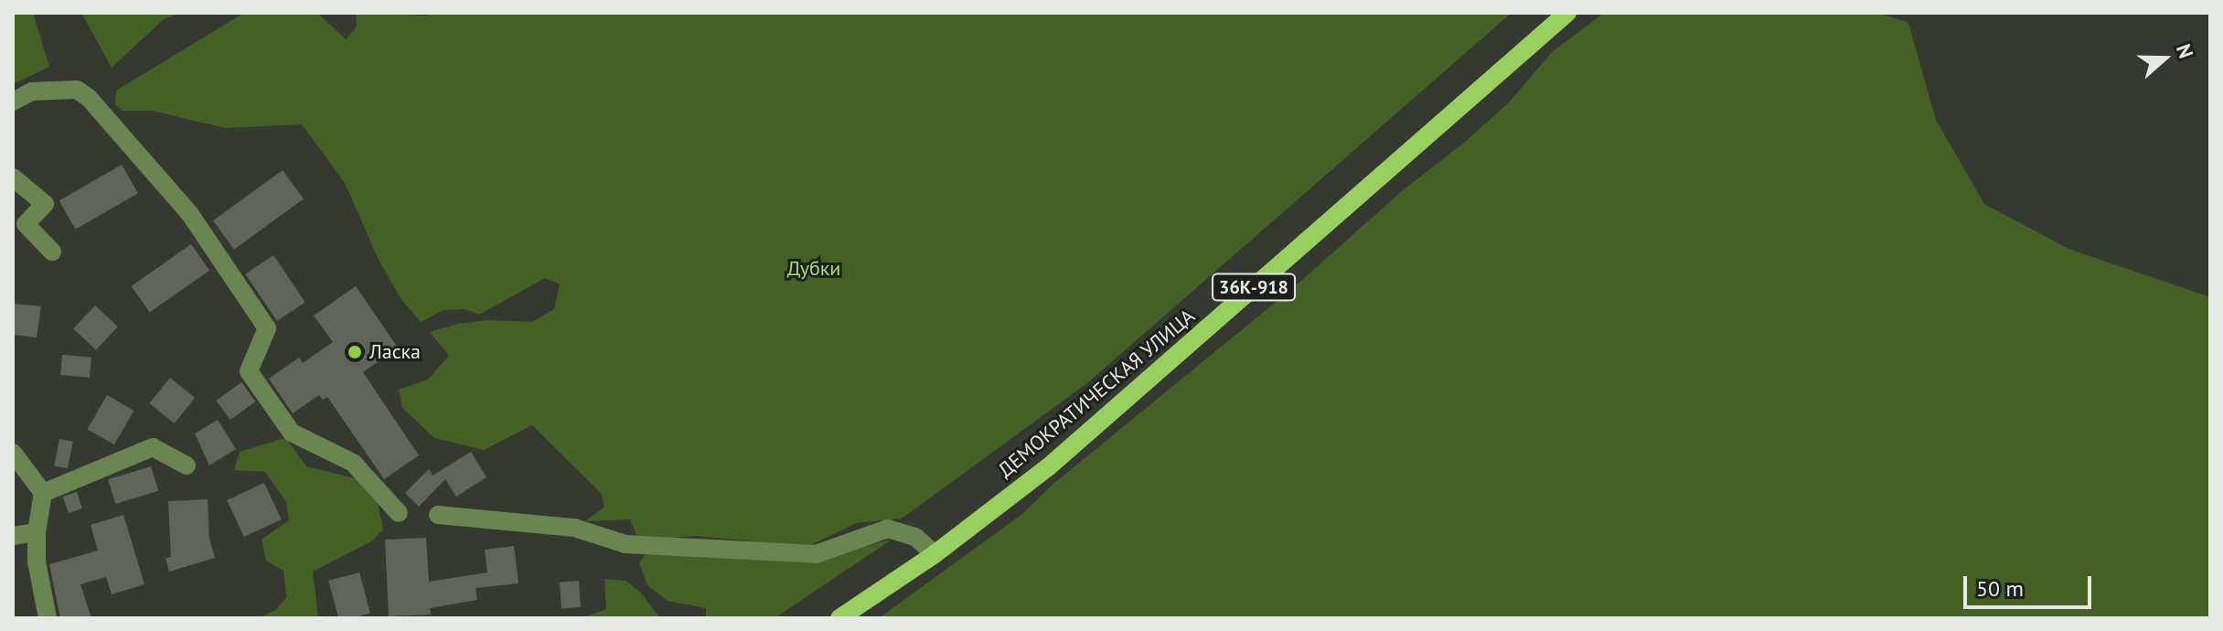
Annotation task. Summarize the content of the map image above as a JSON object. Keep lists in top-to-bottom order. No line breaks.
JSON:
{"streets":{"main road":["36К-918","ДЕМОКРАТИЧЕСКАЯ УЛИЦА"]},"parks":["Дубки"],"places":["Ласка"],"scale_bar":"50 m","north":"right"}
